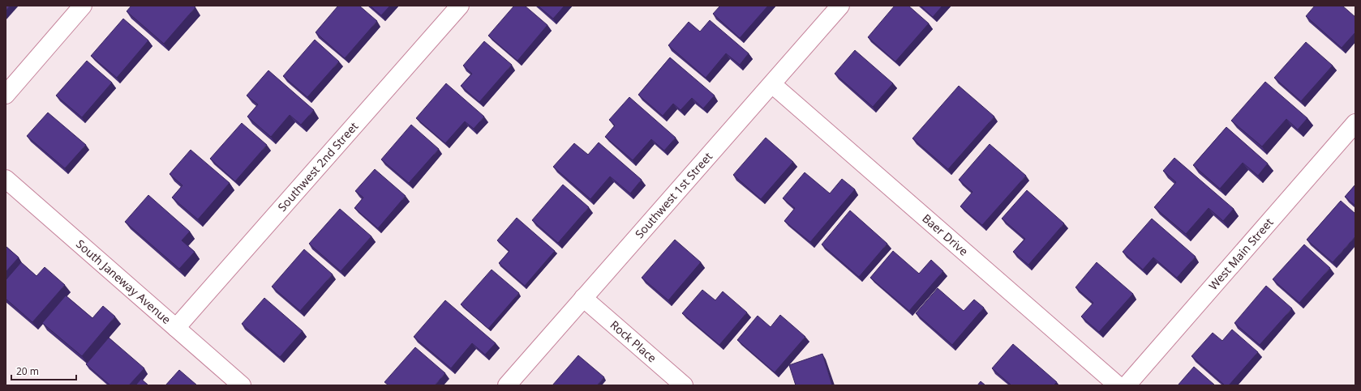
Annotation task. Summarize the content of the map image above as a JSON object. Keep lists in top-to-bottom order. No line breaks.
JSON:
{"streets":{"street":["Southwest 2nd Street","Southwest 1st Street","Baer Drive","West Main Street","South Janeway Avenue","Rock Place"]},"crossings":[["Southwest 2nd Street","South Janeway Avenue"],["Southwest 1st Street","Baer Drive"],["Southwest 1st Street","Rock Place"]],"scale_bar":"20 m"}
